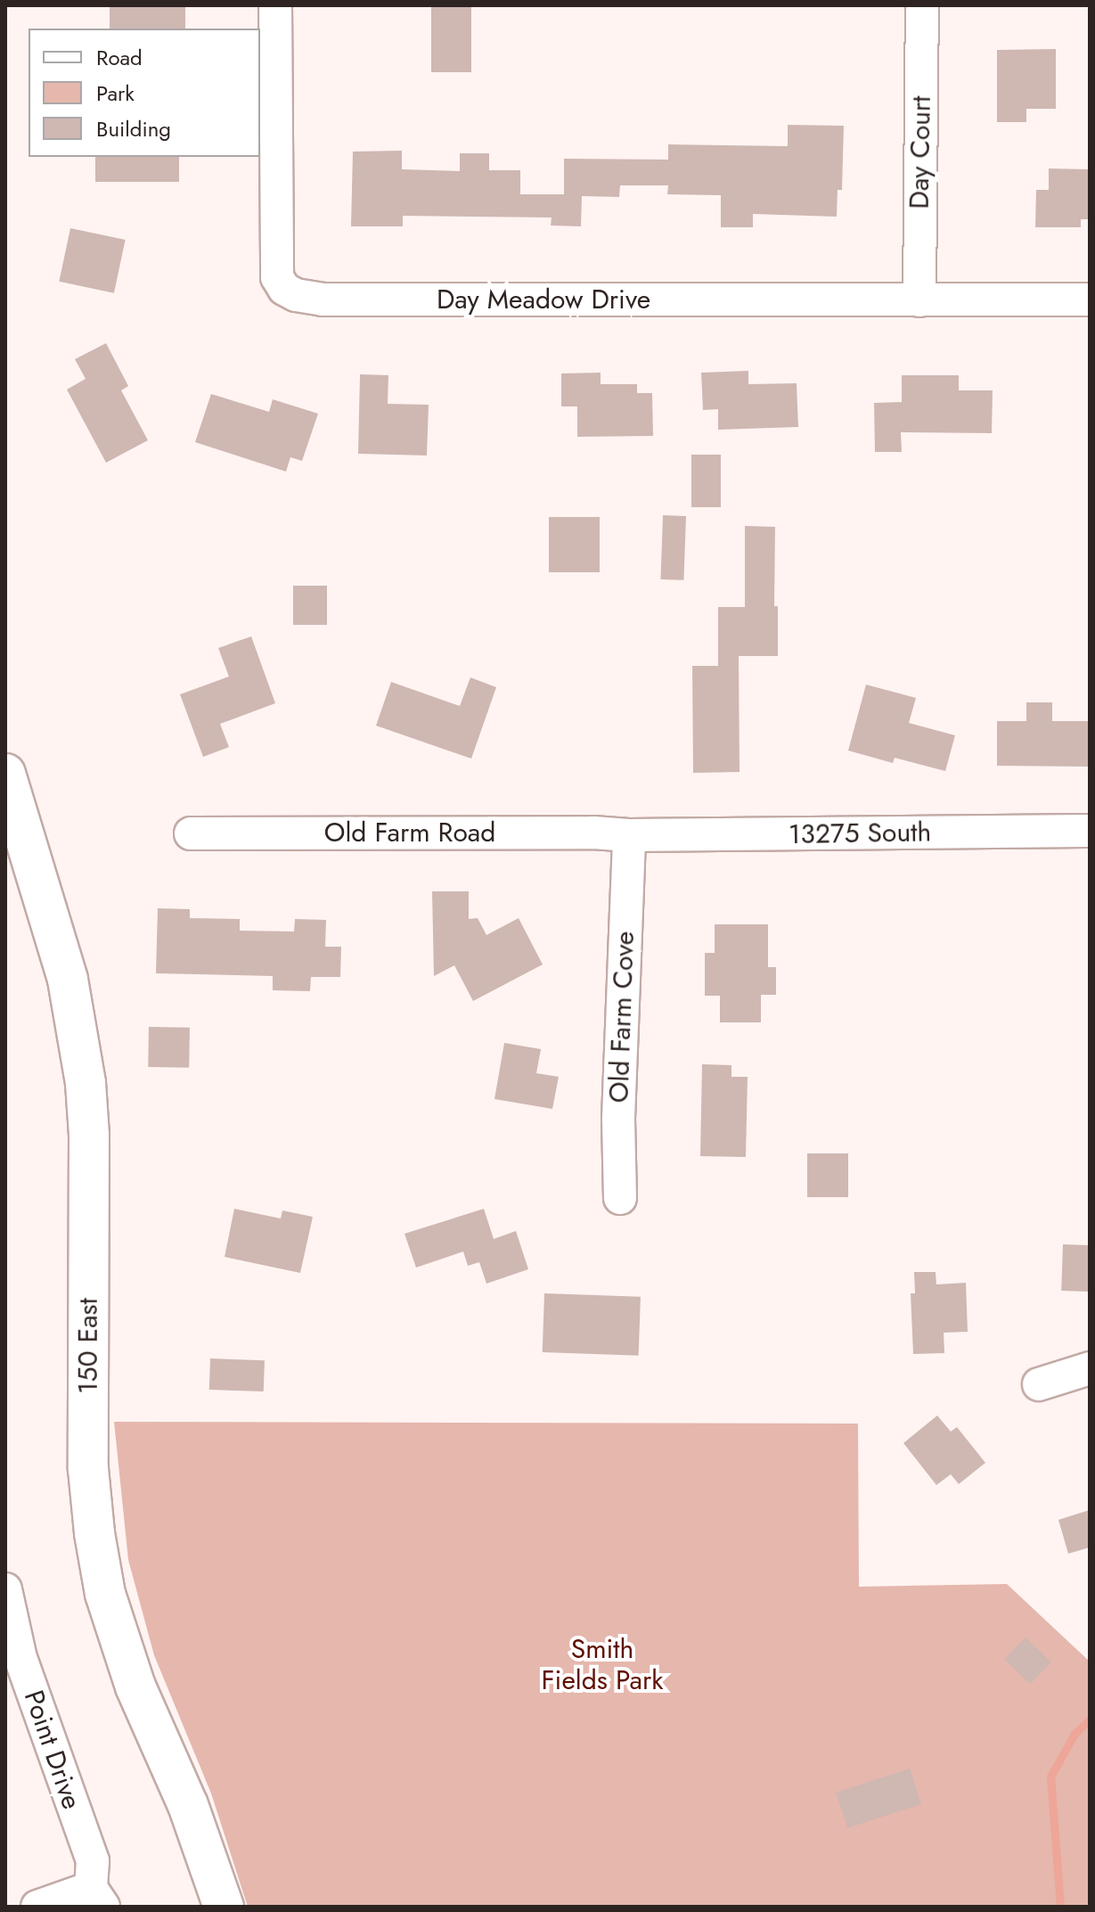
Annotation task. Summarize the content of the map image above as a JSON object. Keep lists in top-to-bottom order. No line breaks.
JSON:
{"streets":{"street":["Day Court","Day Meadow Drive","Old Farm Road","13275 South","Old Farm Cove","150 East","Point Drive"]},"crossings":[["Day Court","Day Meadow Drive"],["Old Farm Road","13275 South"],["Old Farm Road","Old Farm Cove"],["13275 South","Old Farm Cove"]],"parks":["Smith Fields Park"],"legend":["Road","Park","Building"]}
